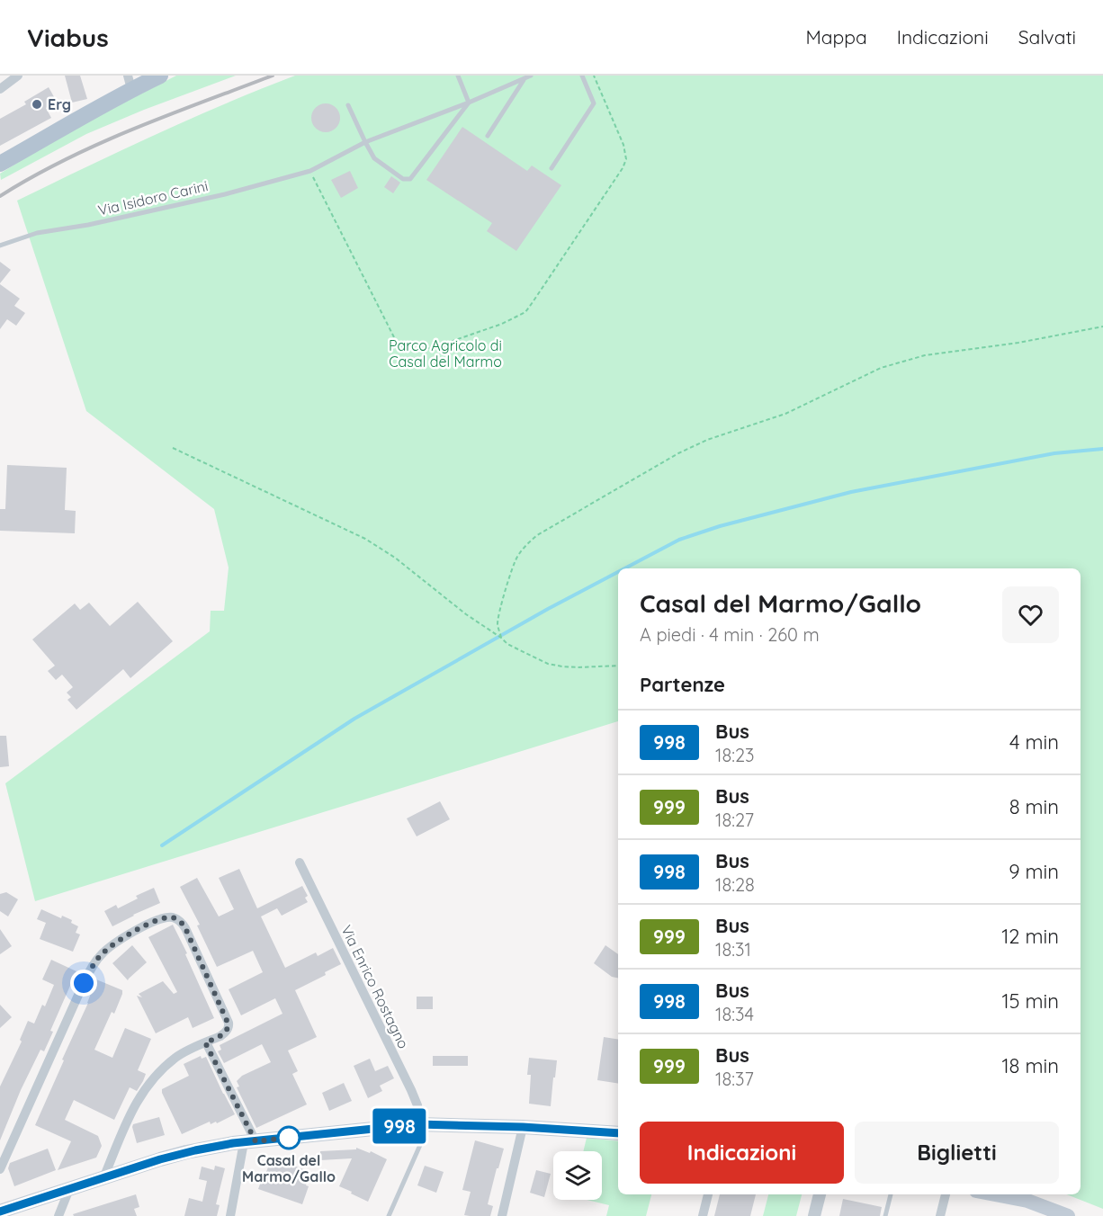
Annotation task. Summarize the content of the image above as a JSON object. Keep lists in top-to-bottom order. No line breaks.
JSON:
{"streets":{"street":["Via Enrico Rostagno"],"lane":["Via Isidoro Carini"]},"parks":["Parco Agricolo di Casal del Marmo"],"places":["Erg","Casal del Marmo/Gallo"],"lines":["bus line 998"],"page":{"header":"Viabus","nav":["Mappa","Indicazioni","Salvati"],"on_map":"998","heading":[["Casal del Marmo/Gallo","A piedi · 4 min · 260 m"],"Partenze"],"list":[{"mark":"998","name":"Bus","note":"18:23","value":"4 min"},{"mark":"999","name":"Bus","note":"18:27","value":"8 min"},{"mark":"998","name":"Bus","note":"18:28","value":"9 min"},{"mark":"999","name":"Bus","note":"18:31","value":"12 min"},{"mark":"998","name":"Bus","note":"18:34","value":"15 min"},{"mark":"999","name":"Bus","note":"18:37","value":"18 min"}],"buttons":["Indicazioni","Biglietti"]}}
